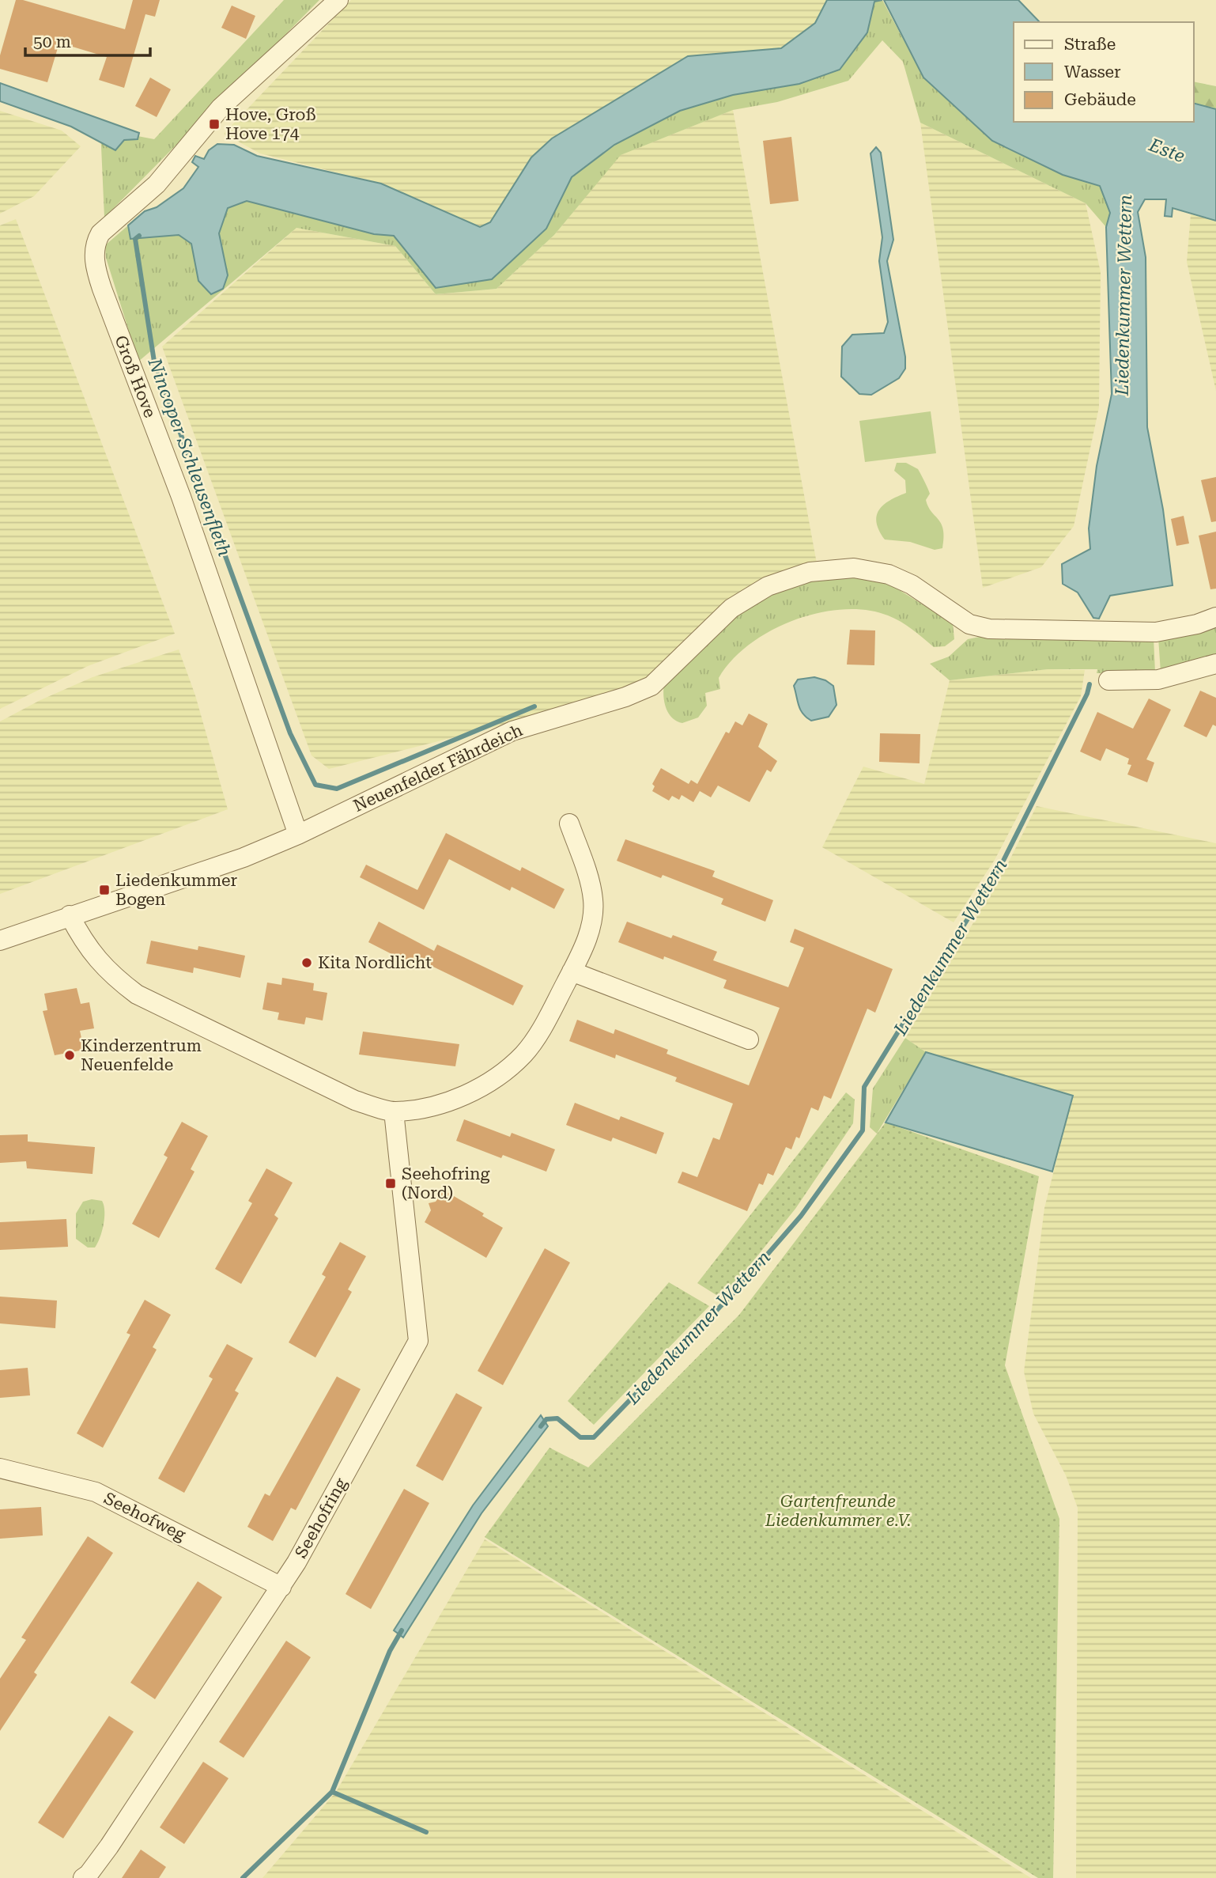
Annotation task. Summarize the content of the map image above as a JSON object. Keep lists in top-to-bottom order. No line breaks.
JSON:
{"streets":{"street":["Groß Hove","Neuenfelder Fährdeich","Seehofweg","Seehofring"]},"crossings":[["Groß Hove","Neuenfelder Fährdeich"],["Seehofweg","Seehofring"]],"water":["Este","Liedenkummer Wettern","Nincoper Schleusenfleth"],"parks":["Gartenfreunde Liedenkummer e.V."],"places":{"transit":["Hove, Groß Hove 174","Liedenkummer Bogen","Seehofring (Nord)"],"other":["Kita Nordlicht","Kinderzentrum Neuenfelde"]},"legend":["Straße","Wasser","Gebäude"],"scale_bar":"50 m"}
